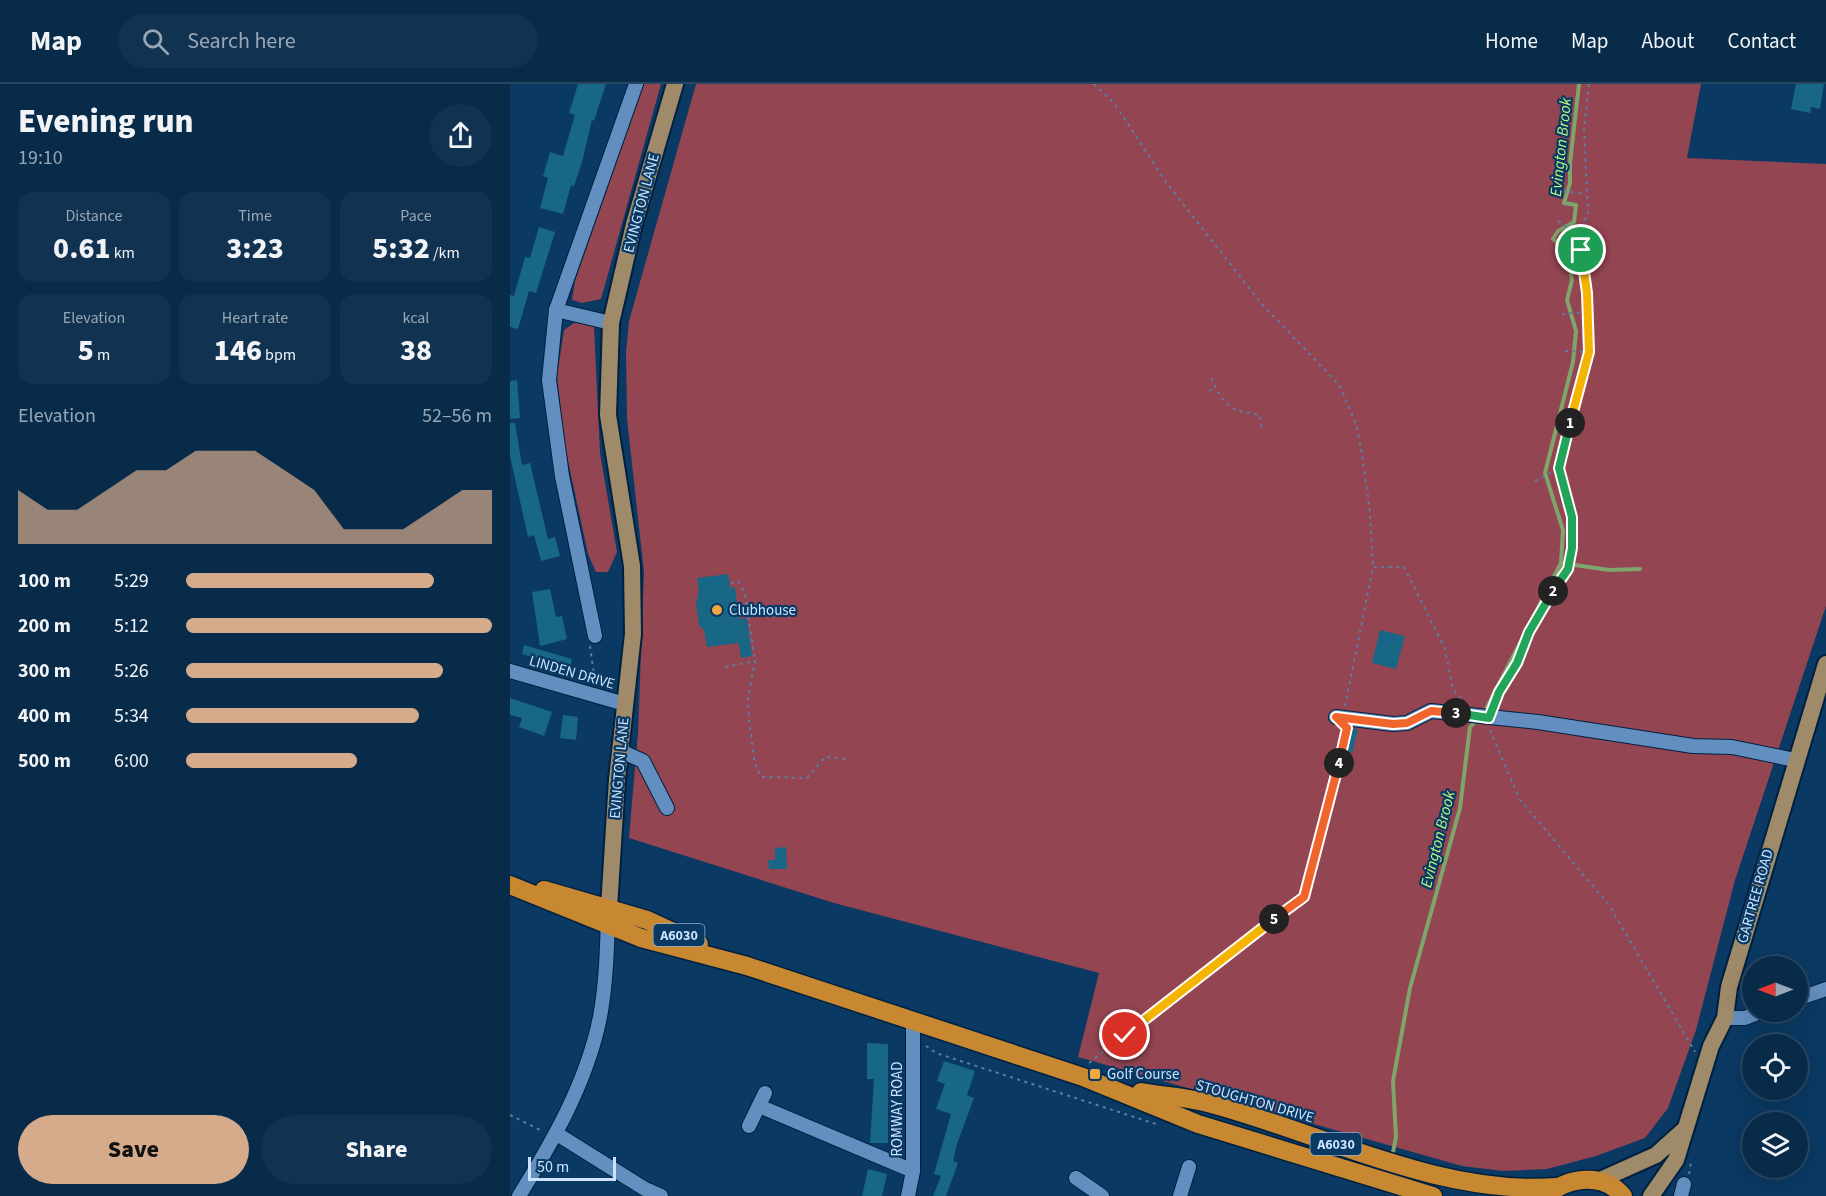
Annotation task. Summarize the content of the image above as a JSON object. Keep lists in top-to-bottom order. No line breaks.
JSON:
{"streets":{"highway":["A6030","STOUGHTON DRIVE"],"main road":["EVINGTON LANE","GARTREE ROAD"],"street":["LINDEN DRIVE","ROMWAY ROAD"]},"crossings":[["EVINGTON LANE","LINDEN DRIVE"],["EVINGTON LANE","A6030"],["EVINGTON LANE","STOUGHTON DRIVE"],["A6030","STOUGHTON DRIVE"],["STOUGHTON DRIVE","ROMWAY ROAD"]],"water":["Evington Brook"],"places":{"other":["Clubhouse"],"transit":["Golf Course"]},"scale_bar":"50 m","north":"left","page":{"header":"Map","search":"Search here","nav":["Home","Map","About","Contact"],"heading":["Evening run","19:10"],"stats":[["Distance","0.61 km"],["Time","3:23"],["Pace","5:32 /km"],["Elevation","5 m"],["Heart rate","146 bpm"],["kcal","38"]],"chart":["Elevation","52–56 m"],"pins":["1","2","3","4","5"],"list":[{"name":"100 m","note":"5:29"},{"name":"200 m","note":"5:12"},{"name":"300 m","note":"5:26"},{"name":"400 m","note":"5:34"},{"name":"500 m","note":"6:00"}],"buttons":["Save","Share"],"scale":"50 m"}}
